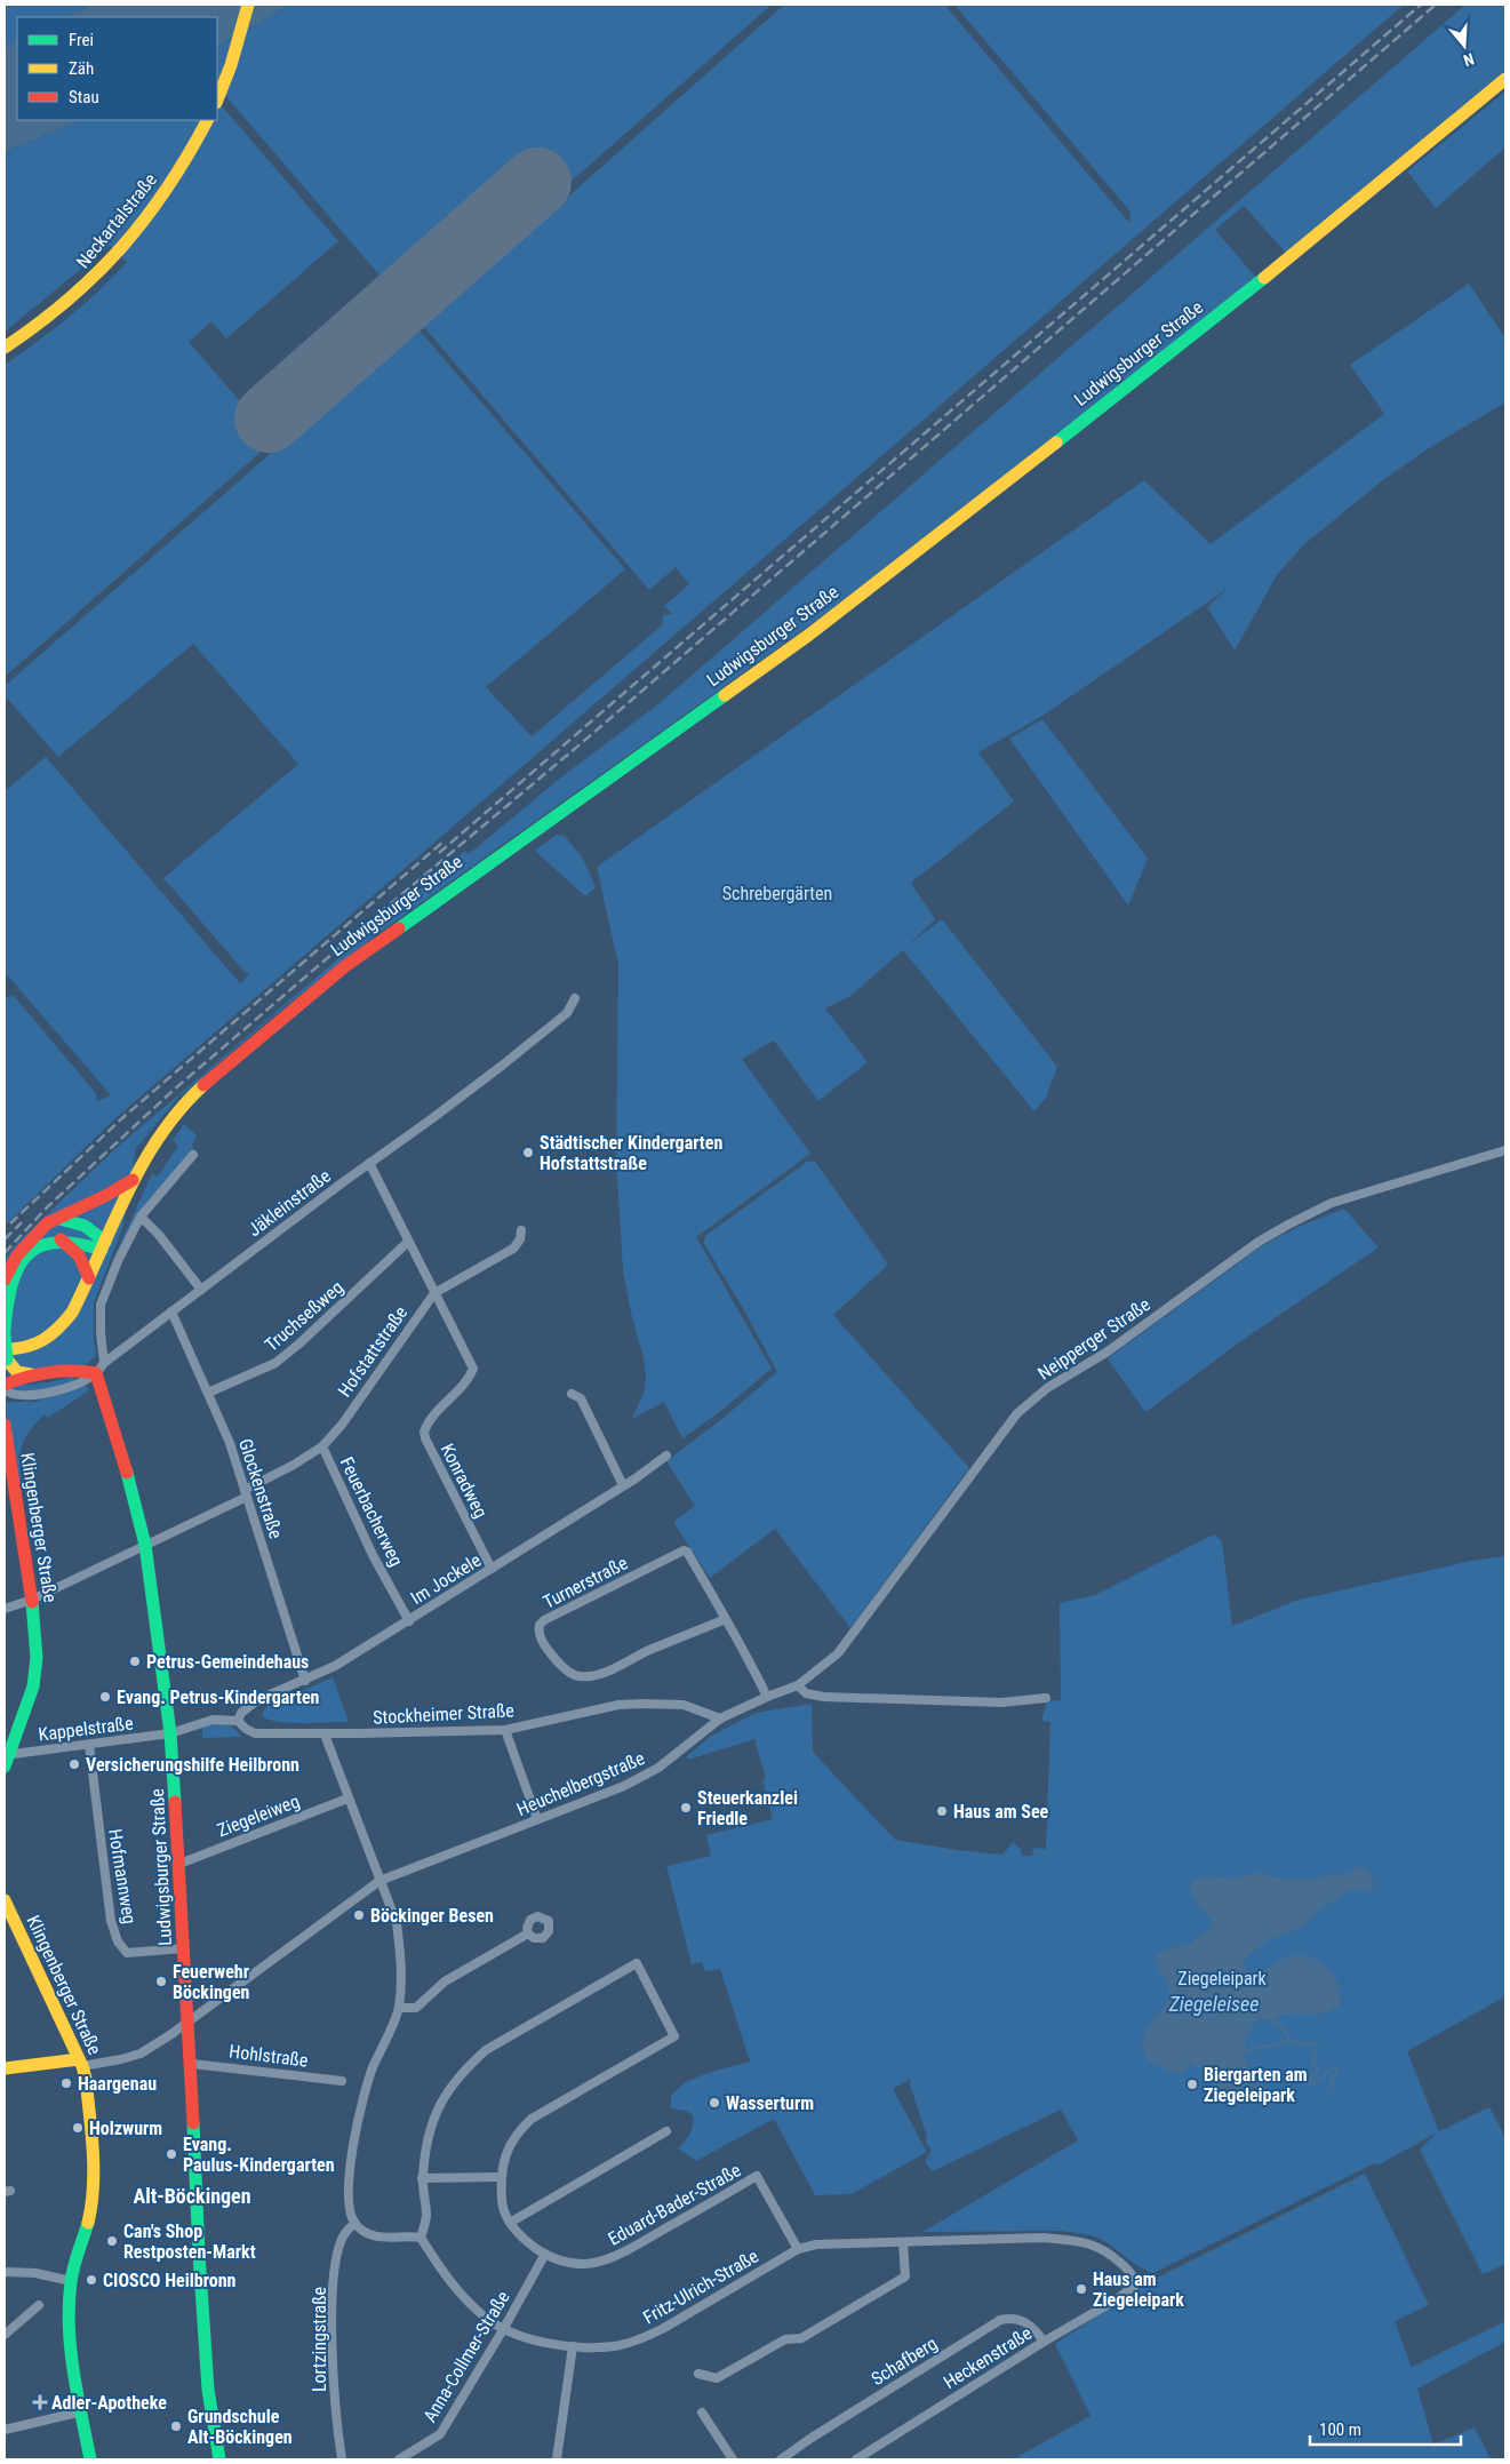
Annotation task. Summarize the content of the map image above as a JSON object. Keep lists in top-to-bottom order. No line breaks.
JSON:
{"streets":{"street":["Neckartalstraße","Ludwigsburger Straße","Jäkleinstraße","Truchseßweg","Neipperger Straße","Hofstattstraße","Konradweg","Glockenstraße","Feuerbacherweg","Klingenberger Straße","Im Jockele","Turnerstraße","Stockheimer Straße","Kappelstraße","Heuchelbergstraße","Ziegeleiweg","Hofmannweg","Hohlstraße","Eduard-Bader-Straße","Fritz-Ulrich-Straße","Lortzingstraße","Anna-Collmer-Straße","Heckenstraße","Schafberg"]},"crossings":[["Ludwigsburger Straße","Jäkleinstraße"],["Ludwigsburger Straße","Hofstattstraße"],["Ludwigsburger Straße","Stockheimer Straße"],["Ludwigsburger Straße","Kappelstraße"],["Ludwigsburger Straße","Heuchelbergstraße"],["Ludwigsburger Straße","Ziegeleiweg"],["Ludwigsburger Straße","Hofmannweg"],["Ludwigsburger Straße","Hohlstraße"],["Jäkleinstraße","Glockenstraße"],["Truchseßweg","Glockenstraße"],["Neipperger Straße","Heuchelbergstraße"],["Hofstattstraße","Konradweg"],["Hofstattstraße","Glockenstraße"],["Hofstattstraße","Feuerbacherweg"],["Hofstattstraße","Klingenberger Straße"],["Konradweg","Im Jockele"],["Glockenstraße","Im Jockele"],["Feuerbacherweg","Im Jockele"],["Klingenberger Straße","Kappelstraße"],["Im Jockele","Stockheimer Straße"],["Turnerstraße","Heuchelbergstraße"],["Stockheimer Straße","Kappelstraße"],["Stockheimer Straße","Heuchelbergstraße"],["Kappelstraße","Hofmannweg"],["Eduard-Bader-Straße","Fritz-Ulrich-Straße"],["Eduard-Bader-Straße","Anna-Collmer-Straße"],["Fritz-Ulrich-Straße","Anna-Collmer-Straße"],["Fritz-Ulrich-Straße","Heckenstraße"],["Heckenstraße","Schafberg"]],"districts":["Alt-Böckingen"],"water":["Ziegeleisee"],"parks":["Schrebergärten","Ziegeleipark"],"places":{"other":["Städtischer Kindergarten Hofstattstraße","Petrus-Gemeindehaus","Evang. Petrus-Kindergarten","Versicherungshilfe Heilbronn","Steuerkanzlei Friedle","Haus am See","Böckinger Besen","Feuerwehr Böckingen","Haargenau","Biergarten am Ziegeleipark","Wasserturm","Holzwurm","Evang. Paulus-Kindergarten","Can's Shop Restposten-Markt","CIOSCO Heilbronn","Haus am Ziegeleipark","Grundschule Alt-Böckingen"],"health":["Adler-Apotheke"]},"legend":["Frei","Zäh","Stau"],"scale_bar":"100 m","north":"bottom"}
